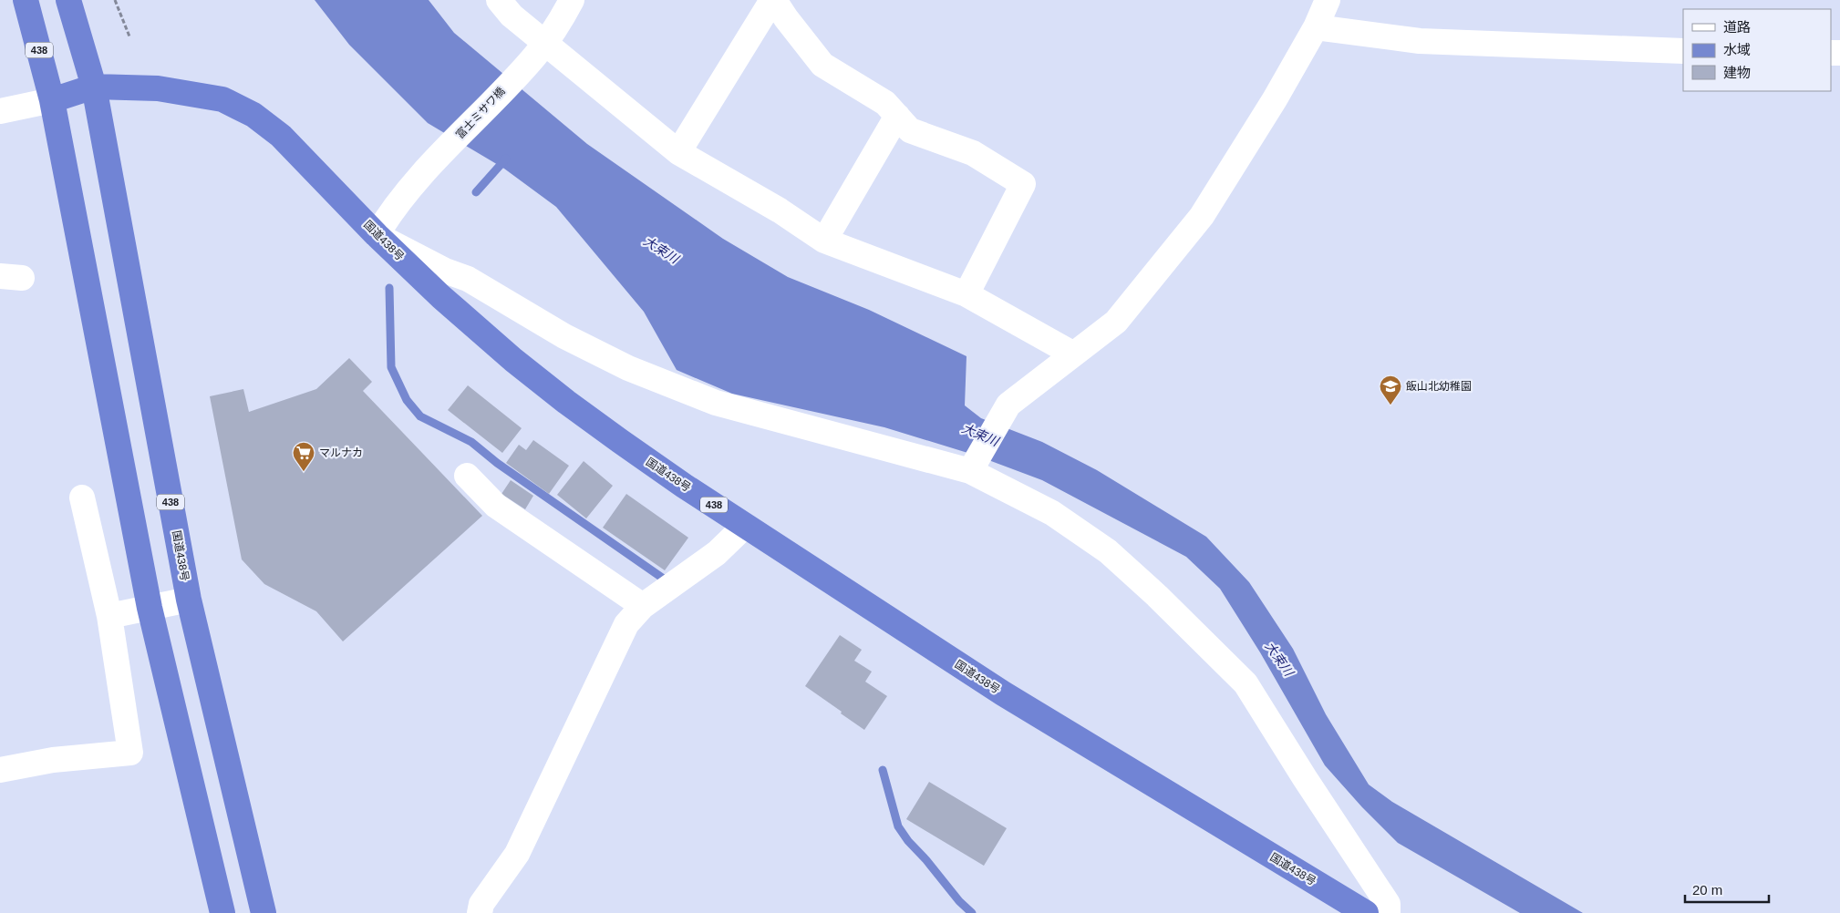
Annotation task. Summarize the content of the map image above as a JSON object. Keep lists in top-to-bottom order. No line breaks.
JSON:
{"streets":{"highway":["438","国道438号"],"street":["富士ミサワ橋"]},"crossings":[["438","国道438号"],["富士ミサワ橋","国道438号"]],"water":["大束川"],"places":{"school or university":["飯山北幼稚園"],"supermarket":["マルナカ"]},"legend":["道路","水域","建物"],"scale_bar":"20 m"}
